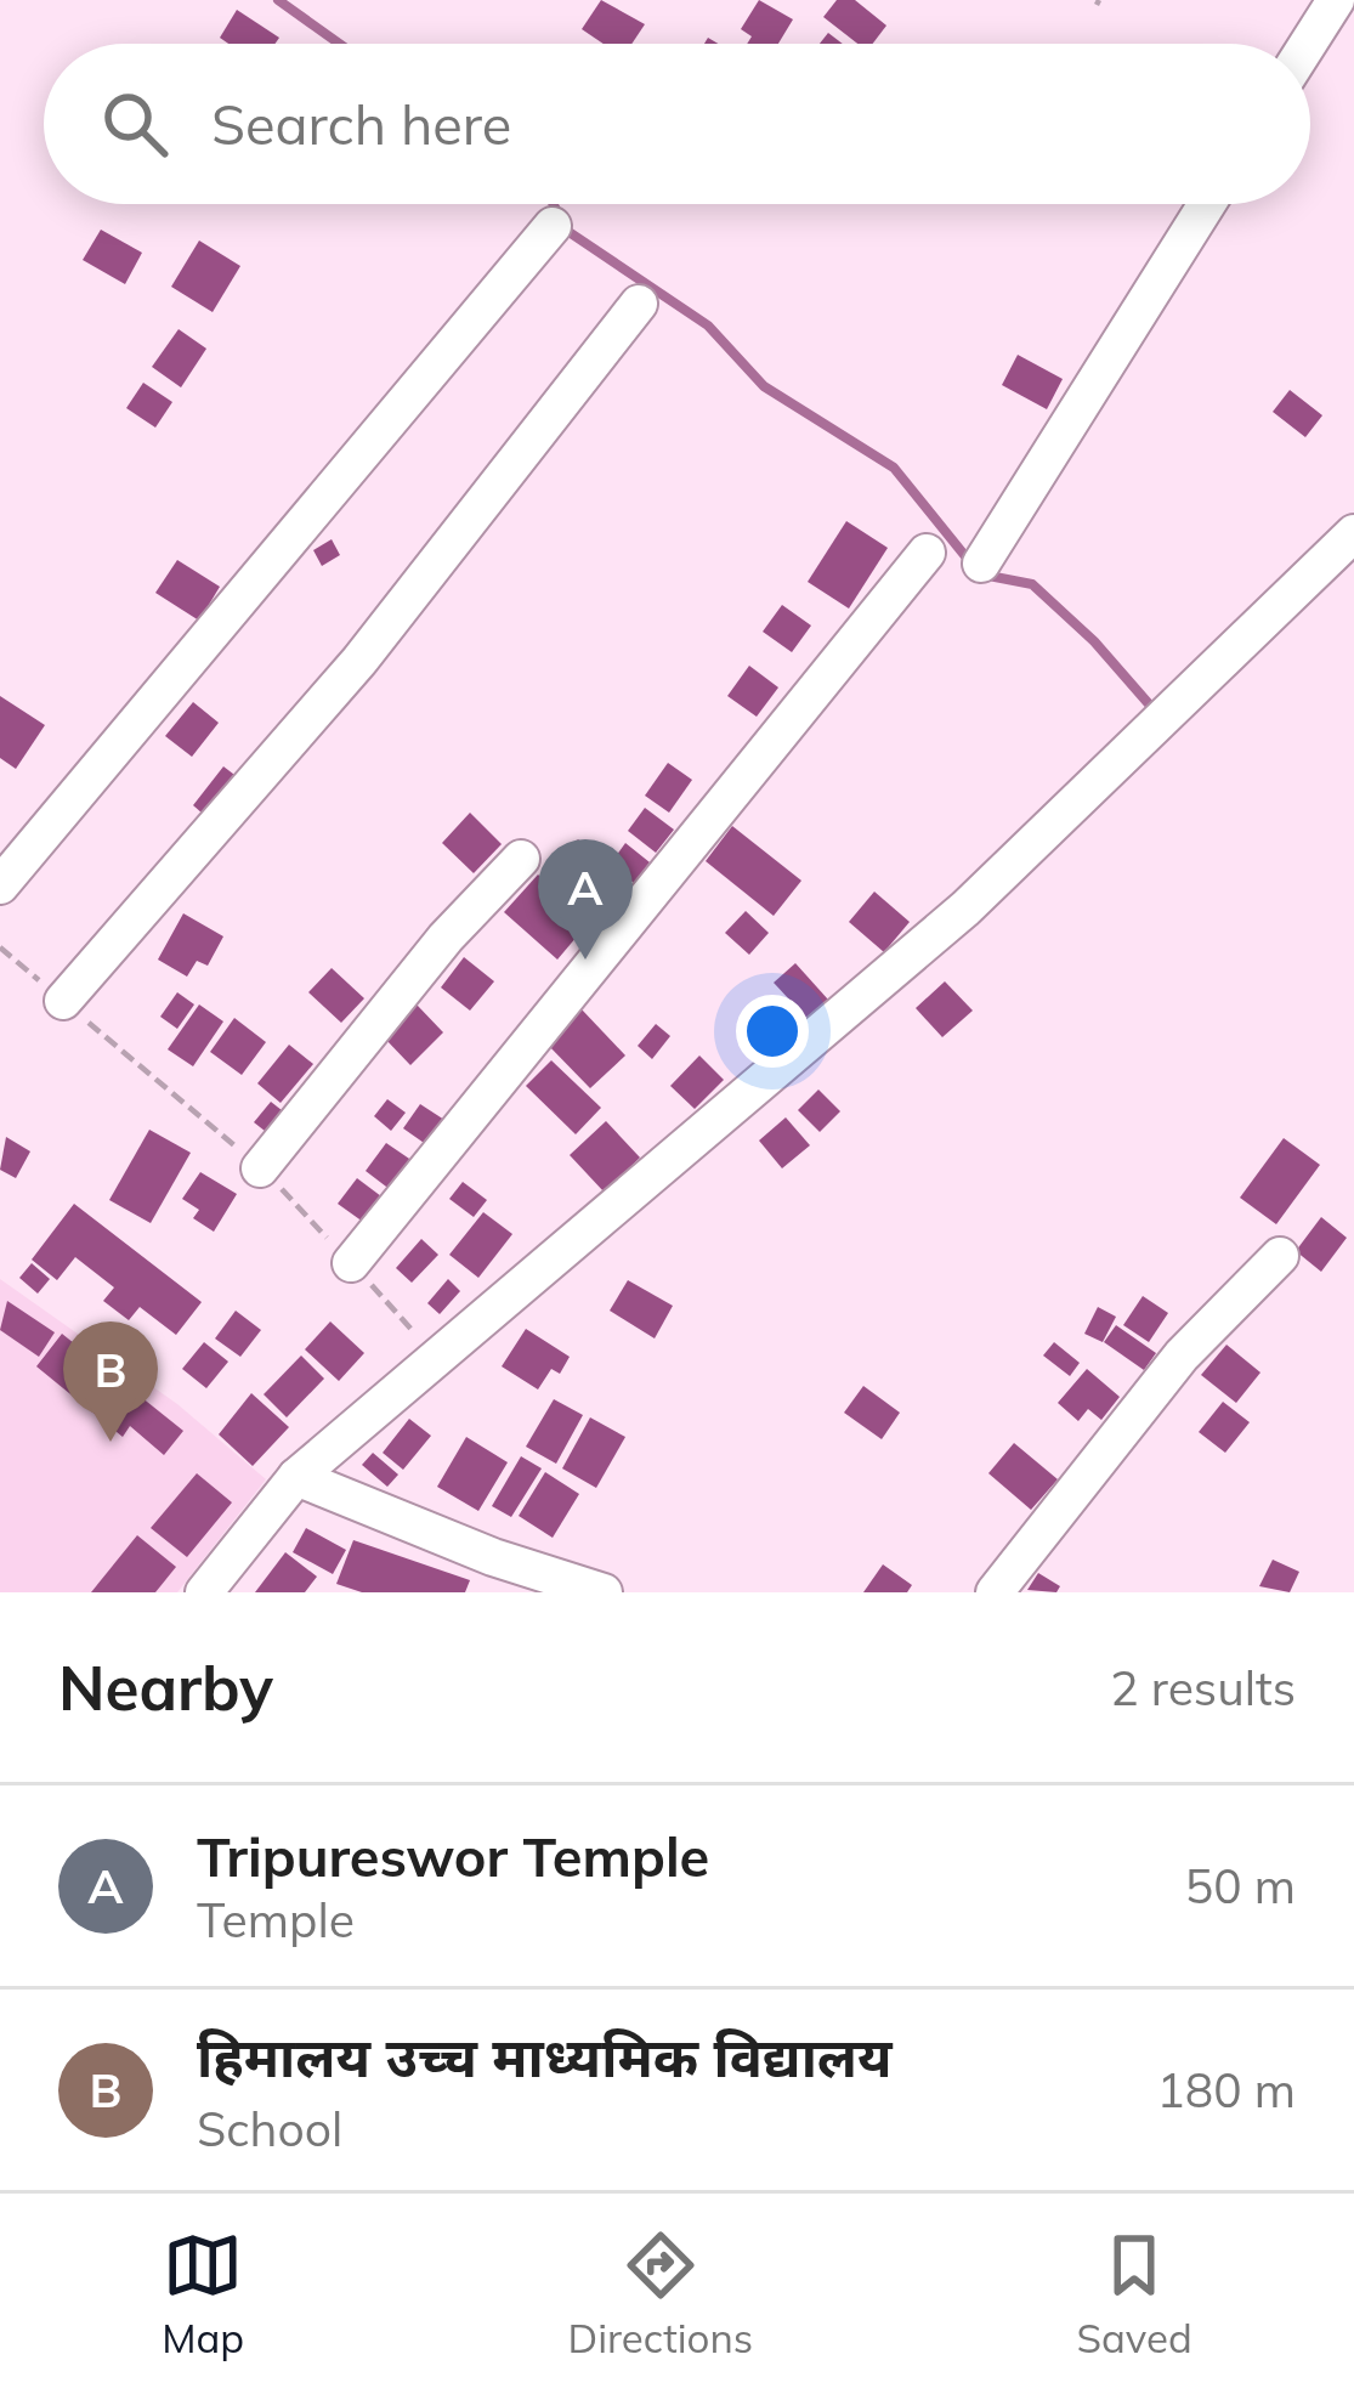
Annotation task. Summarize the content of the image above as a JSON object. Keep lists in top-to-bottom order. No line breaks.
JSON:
{"page":{"search":"Search here","pins":["A","B"],"heading":["Nearby","2 results"],"list":[{"mark":"A","name":"Tripureswor Temple","note":"Temple","value":"50 m"},{"mark":"B","name":"हिमालय उच्च माध्यमिक विद्यालय","note":"School","value":"180 m"}],"nav":["Map","Directions","Saved"]}}
